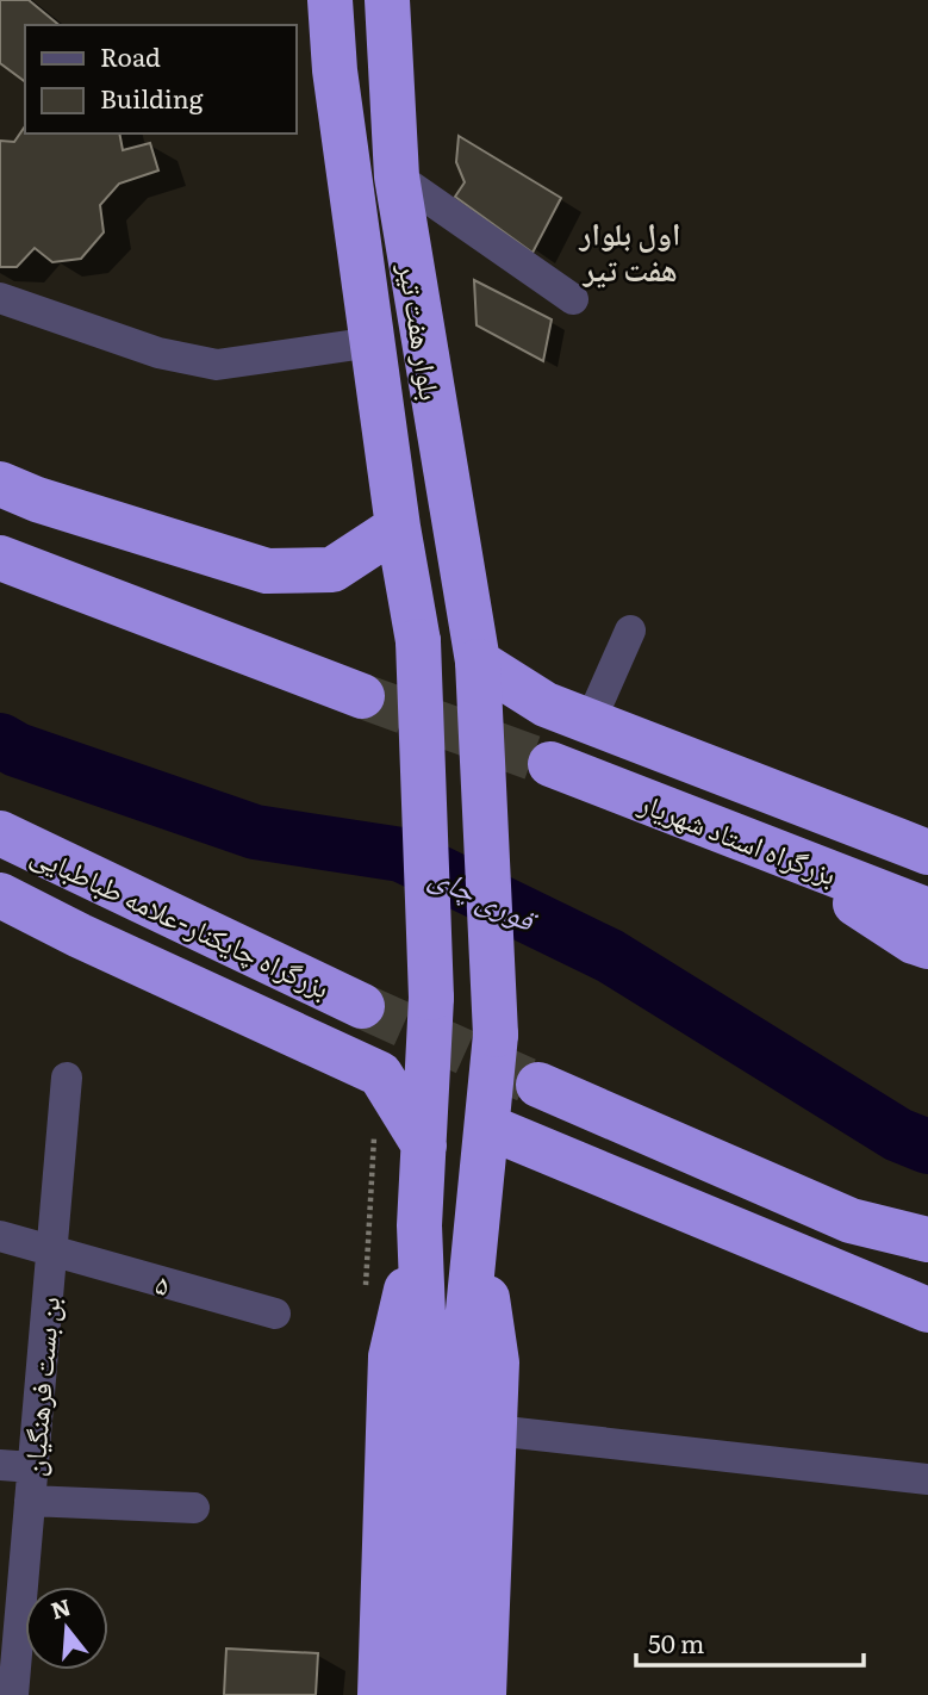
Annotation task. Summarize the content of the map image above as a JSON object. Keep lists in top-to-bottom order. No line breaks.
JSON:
{"streets":{"highway":["بلوار هفت تیر","بزرگراه استاد شهریار","بزرگراه چایکنار-علامه طباطبایی"],"street":["۵","بن بست فرهنگیان"]},"crossings":[["۵","بن بست فرهنگیان"]],"districts":["اول بلوار هفت تیر"],"water":["قوری چای"],"legend":["Road","Building"],"scale_bar":"50 m","north":"top"}
